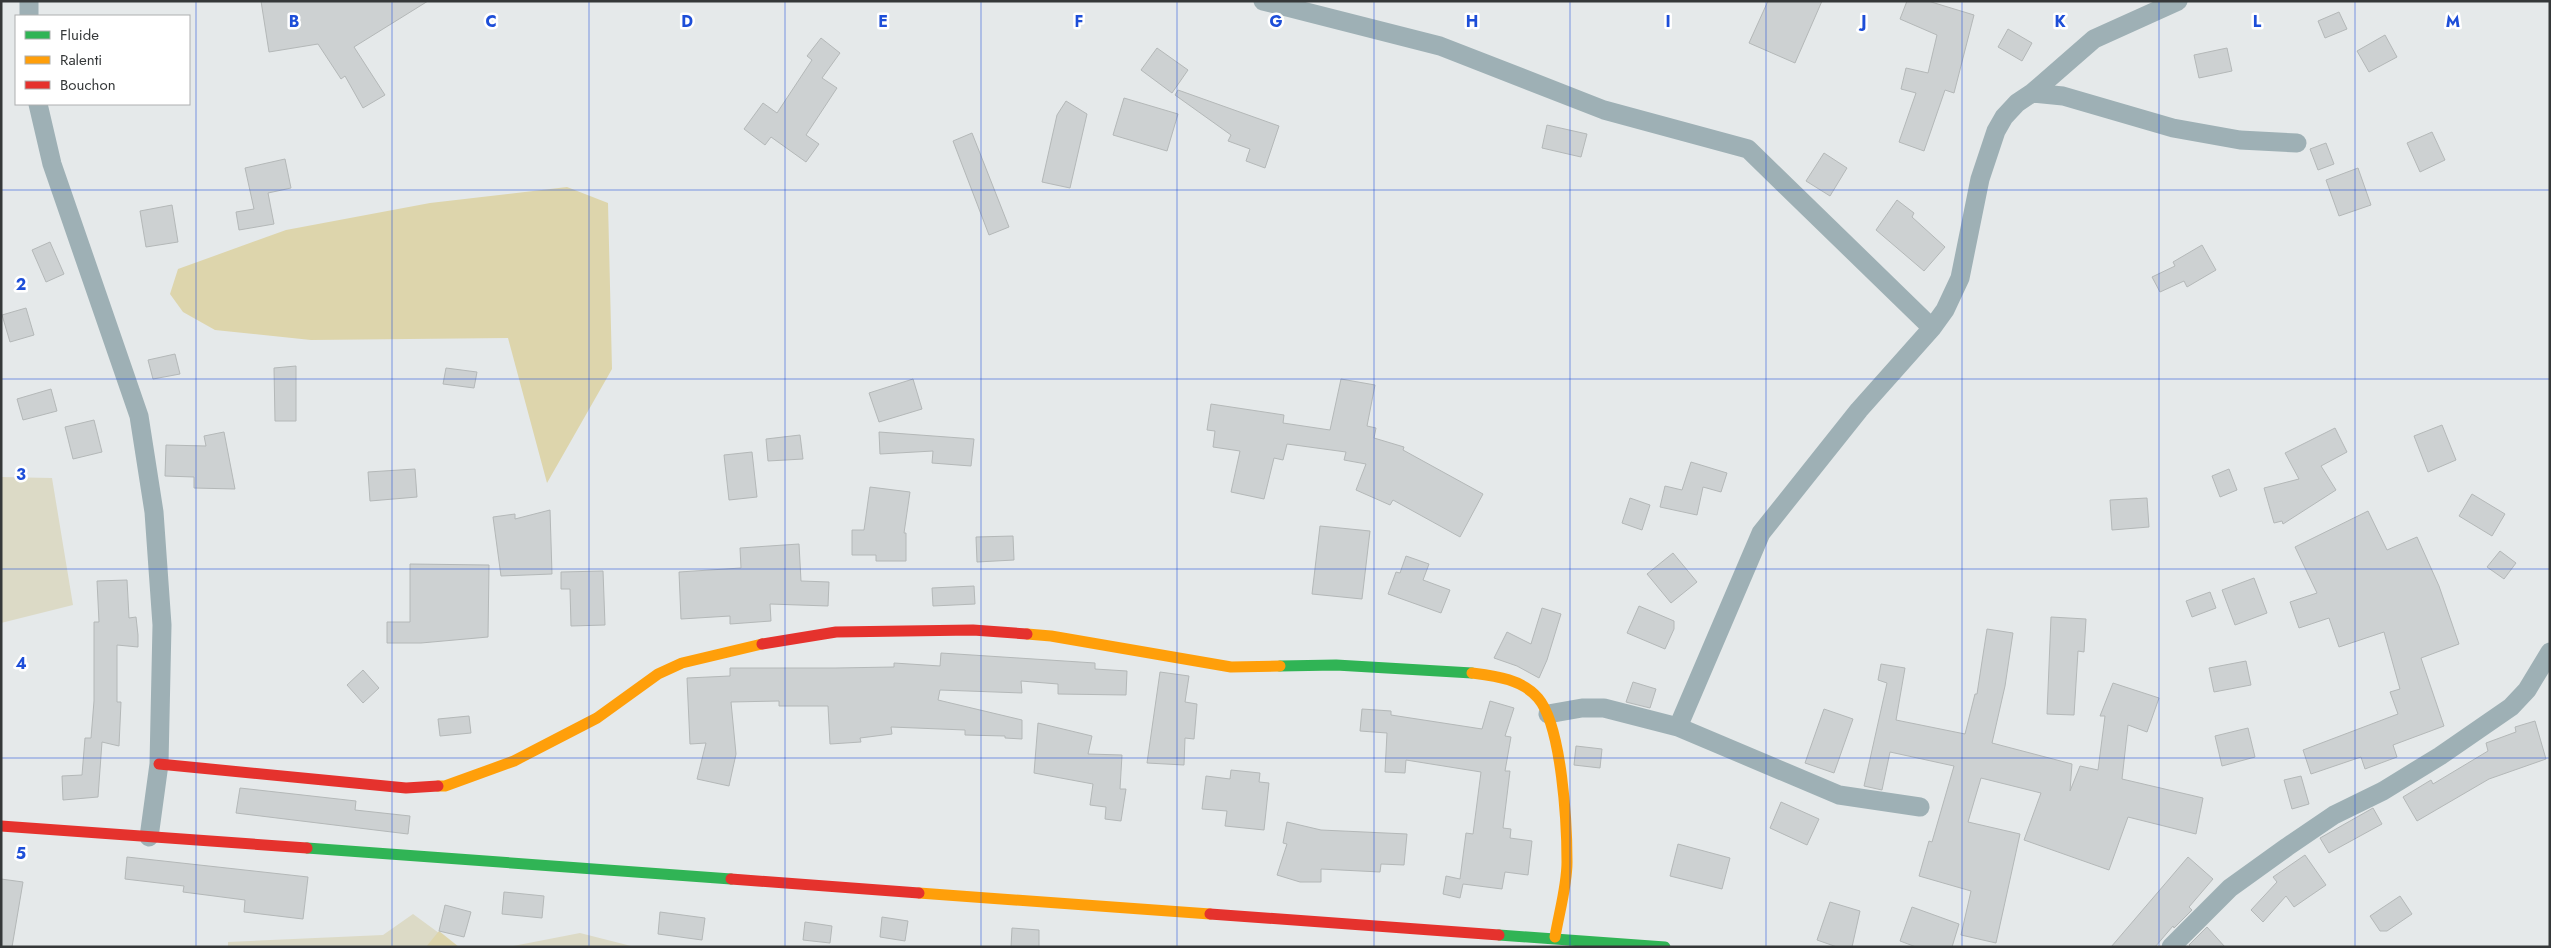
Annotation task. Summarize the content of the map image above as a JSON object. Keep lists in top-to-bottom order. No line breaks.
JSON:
{"legend":["Fluide","Ralenti","Bouchon"],"grid":{"columns":["B","C","D","E","F","G","H","I","J","K","L","M"],"rows":["2","3","4","5"]}}
